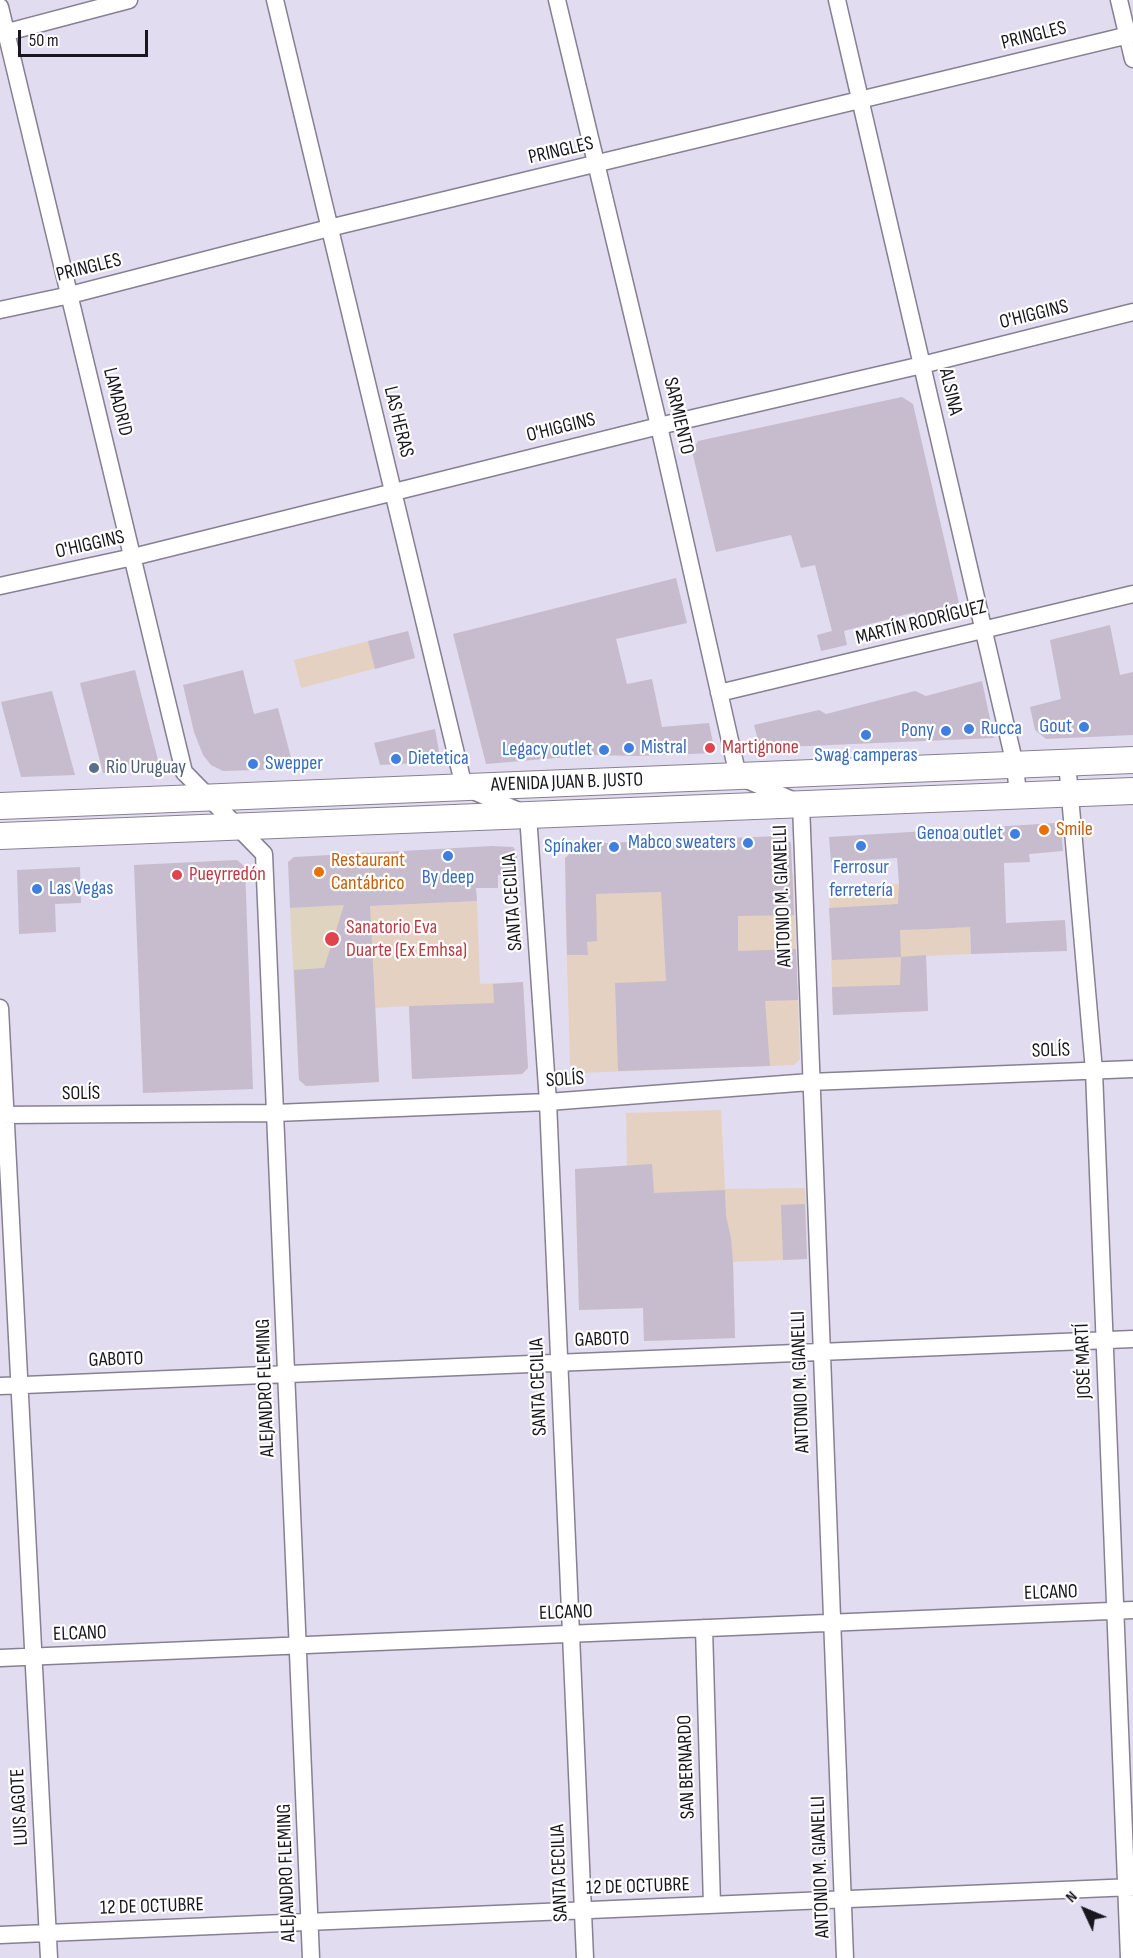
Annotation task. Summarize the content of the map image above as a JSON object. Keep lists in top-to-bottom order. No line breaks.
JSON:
{"streets":{"main road":["AVENIDA JUAN B. JUSTO"],"street":["PRINGLES","O'HIGGINS","ALSINA","LAMADRID","SARMIENTO","LAS HERAS","MARTÍN RODRÍGUEZ","ANTONIO M. GIANELLI","SANTA CECILIA","SOLÍS","GABOTO","JOSÉ MARTÍ","ALEJANDRO FLEMING","ELCANO","SAN BERNARDO","LUIS AGOTE","12 DE OCTUBRE"]},"crossings":[["PRINGLES","ALSINA"],["PRINGLES","LAMADRID"],["PRINGLES","SARMIENTO"],["PRINGLES","LAS HERAS"],["O'HIGGINS","ALSINA"],["O'HIGGINS","LAMADRID"],["O'HIGGINS","SARMIENTO"],["O'HIGGINS","LAS HERAS"],["ALSINA","MARTÍN RODRÍGUEZ"],["ALSINA","AVENIDA JUAN B. JUSTO"],["LAMADRID","AVENIDA JUAN B. JUSTO"],["LAMADRID","ALEJANDRO FLEMING"],["SARMIENTO","MARTÍN RODRÍGUEZ"],["SARMIENTO","AVENIDA JUAN B. JUSTO"],["LAS HERAS","AVENIDA JUAN B. JUSTO"],["AVENIDA JUAN B. JUSTO","ANTONIO M. GIANELLI"],["AVENIDA JUAN B. JUSTO","SANTA CECILIA"],["AVENIDA JUAN B. JUSTO","JOSÉ MARTÍ"],["AVENIDA JUAN B. JUSTO","ALEJANDRO FLEMING"],["ANTONIO M. GIANELLI","SOLÍS"],["ANTONIO M. GIANELLI","GABOTO"],["ANTONIO M. GIANELLI","ELCANO"],["ANTONIO M. GIANELLI","12 DE OCTUBRE"],["SANTA CECILIA","SOLÍS"],["SANTA CECILIA","GABOTO"],["SANTA CECILIA","ELCANO"],["SANTA CECILIA","12 DE OCTUBRE"],["SOLÍS","JOSÉ MARTÍ"],["SOLÍS","ALEJANDRO FLEMING"],["SOLÍS","LUIS AGOTE"],["GABOTO","JOSÉ MARTÍ"],["GABOTO","ALEJANDRO FLEMING"],["GABOTO","LUIS AGOTE"],["JOSÉ MARTÍ","ELCANO"],["JOSÉ MARTÍ","12 DE OCTUBRE"],["ALEJANDRO FLEMING","ELCANO"],["ALEJANDRO FLEMING","12 DE OCTUBRE"],["ELCANO","SAN BERNARDO"],["ELCANO","LUIS AGOTE"],["SAN BERNARDO","12 DE OCTUBRE"],["LUIS AGOTE","12 DE OCTUBRE"]],"places":["Gout","Rucca","Pony","Swag camperas","Mistral","Martignone","Legacy outlet","Dietetica","Swepper","Rio Uruguay","Smile","Genoa outlet","Mabco sweaters","Ferrosur ferretería","Spínaker","By deep","Restaurant Cantábrico","Pueyrredón","Las Vegas","Sanatorio Eva Duarte (Ex Emhsa)"],"scale_bar":"50 m","north":"top left"}
